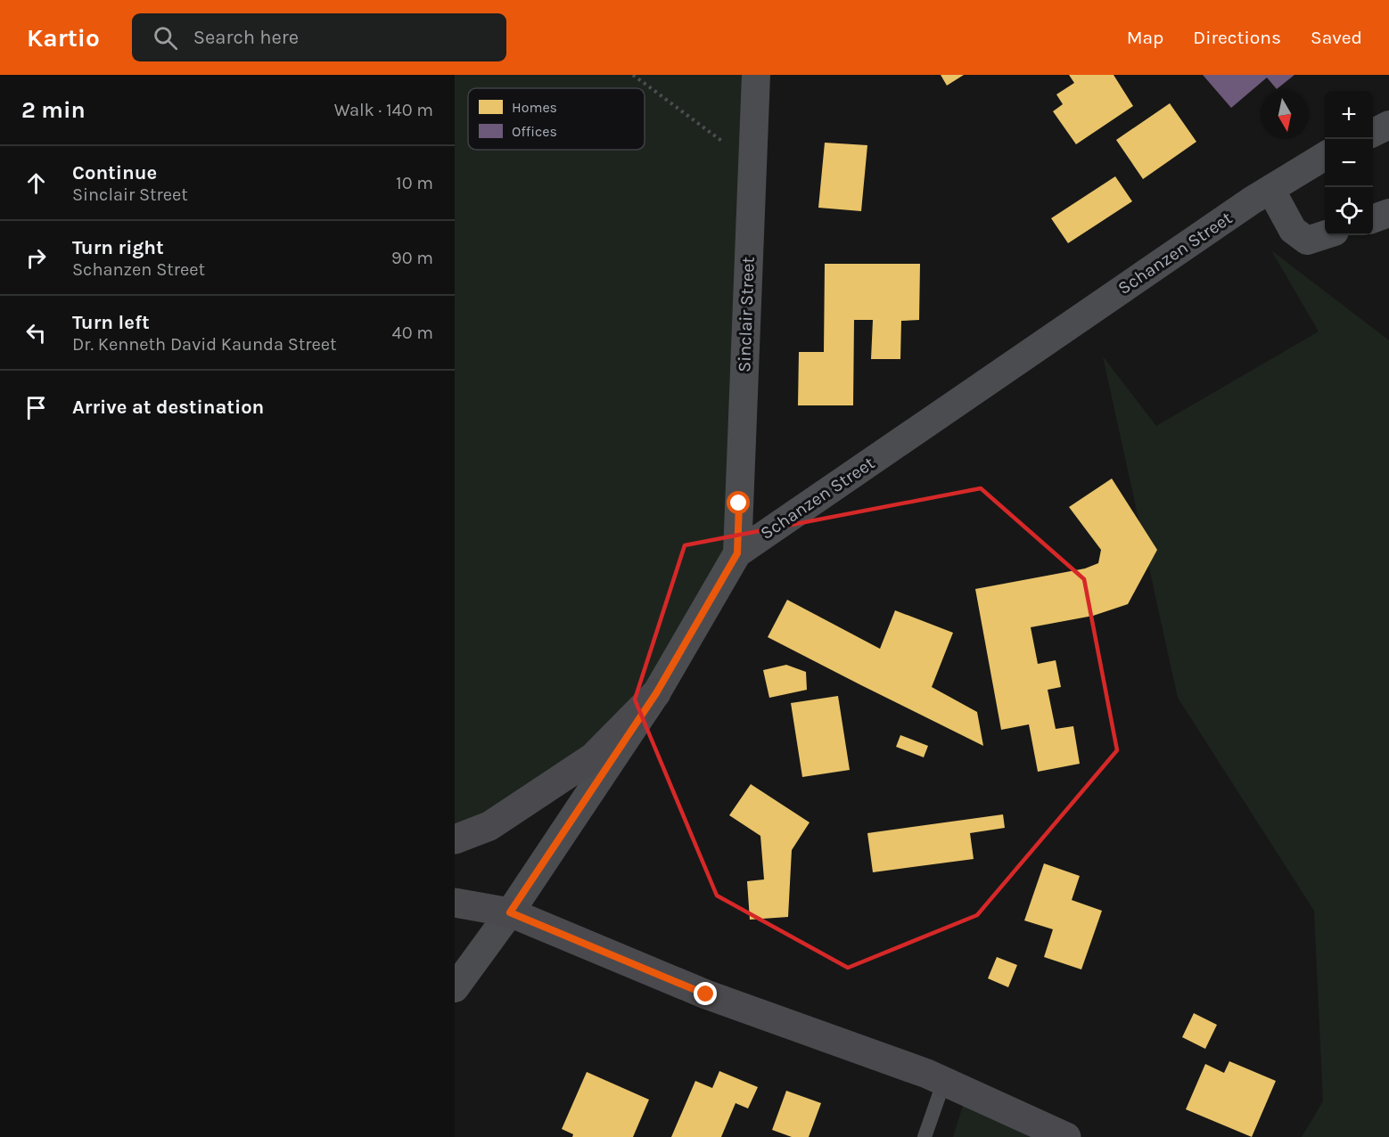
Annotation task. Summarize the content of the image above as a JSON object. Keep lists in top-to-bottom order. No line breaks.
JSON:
{"streets":{"street":["Schanzen Street","Sinclair Street"]},"crossings":[["Schanzen Street","Sinclair Street"]],"legend":["Homes","Offices"],"north":"bottom","page":{"header":"Kartio","search":"Search here","nav":["Map","Directions","Saved"],"heading":["2 min","Walk · 140 m"],"map_buttons":["+","−"],"list":[["Continue","Sinclair Street","10 m"],["Turn right","Schanzen Street","90 m"],["Turn left","Dr. Kenneth David Kaunda Street","40 m"],"Arrive at destination"]}}
